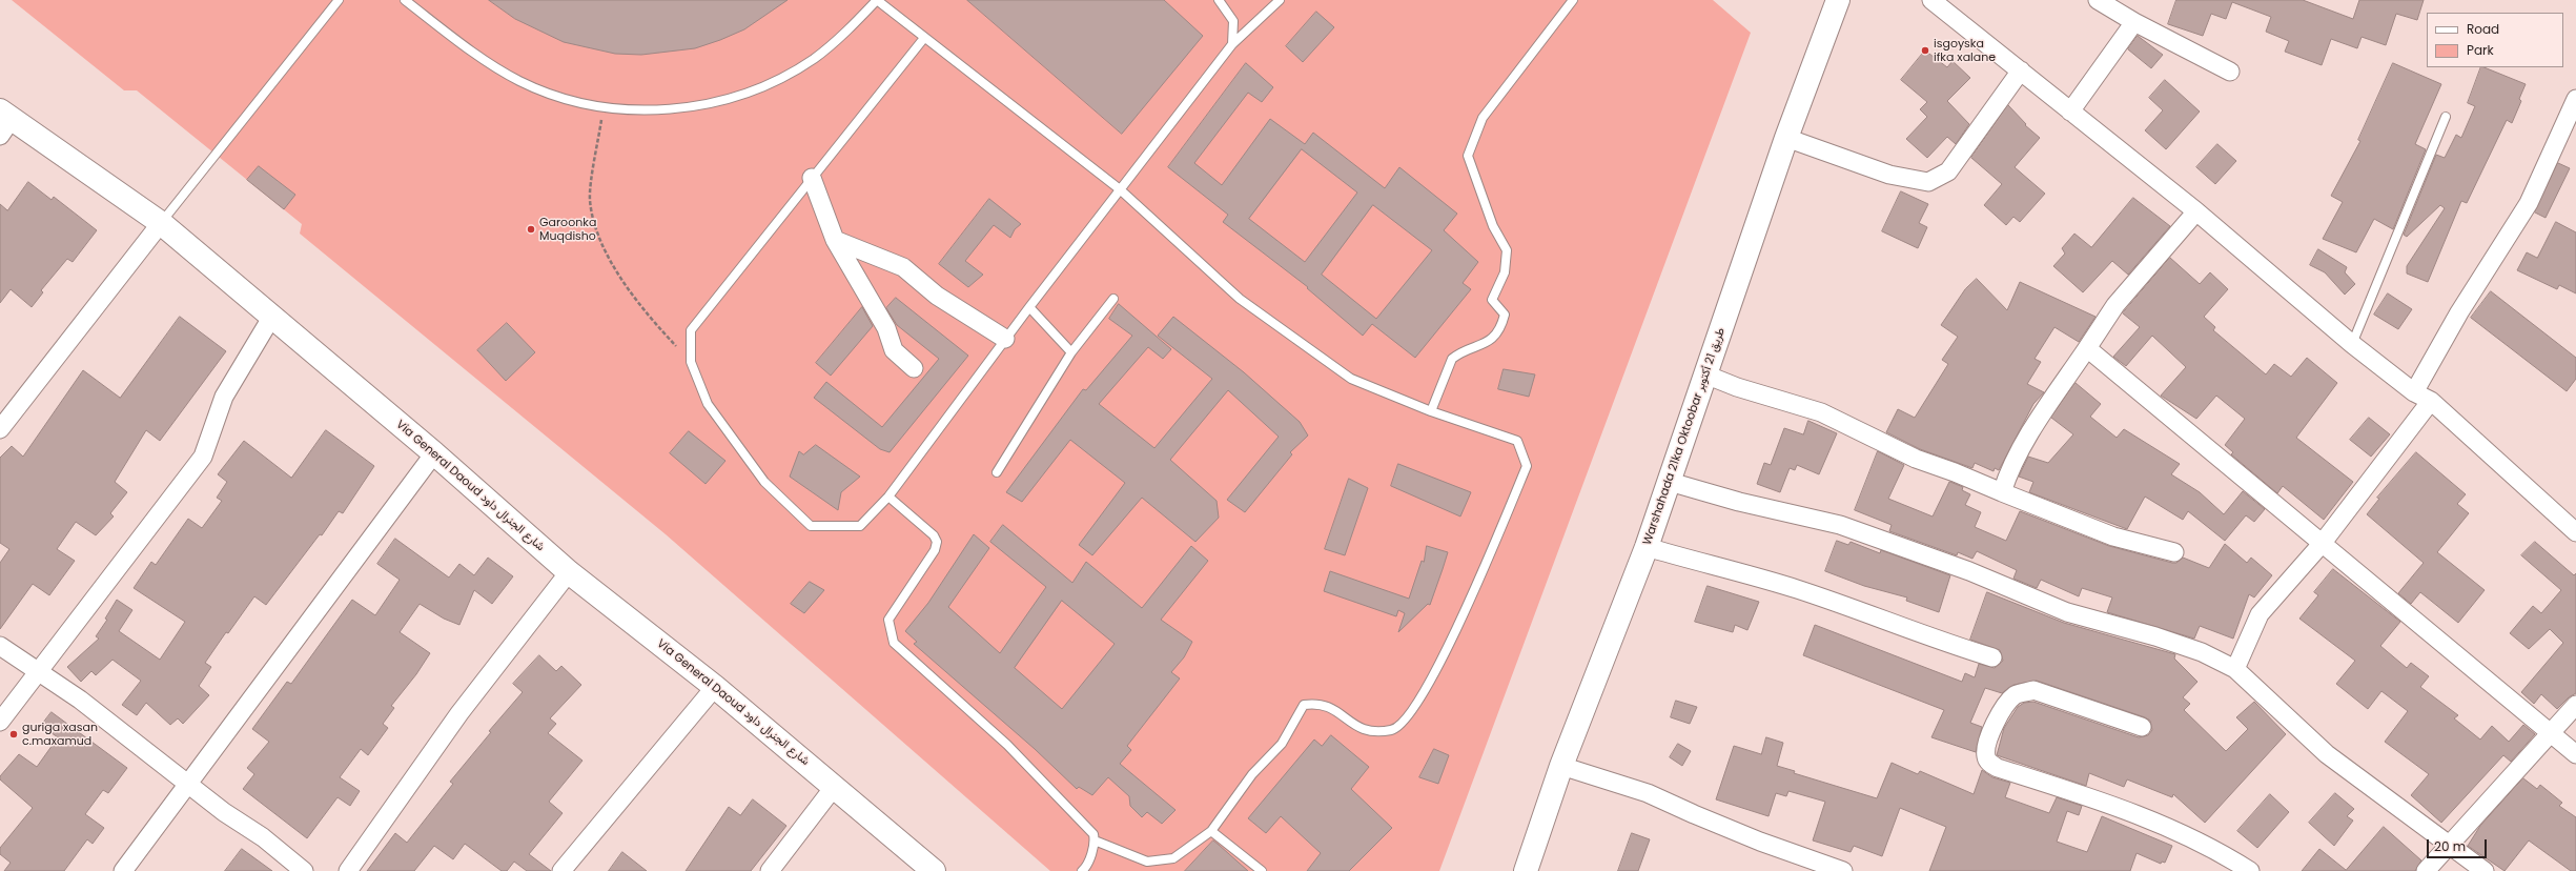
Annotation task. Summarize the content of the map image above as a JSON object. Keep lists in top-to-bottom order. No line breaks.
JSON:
{"streets":{"main road":["Warshahada 21ka Oktoobar طريق 21 أكتوبر","Via General Daoud شارع الجنرال داود"]},"places":["isgoyska ifka xalane","Garoonka Muqdisho","guriga xasan c.maxamud"],"legend":["Road","Park"],"scale_bar":"20 m"}
